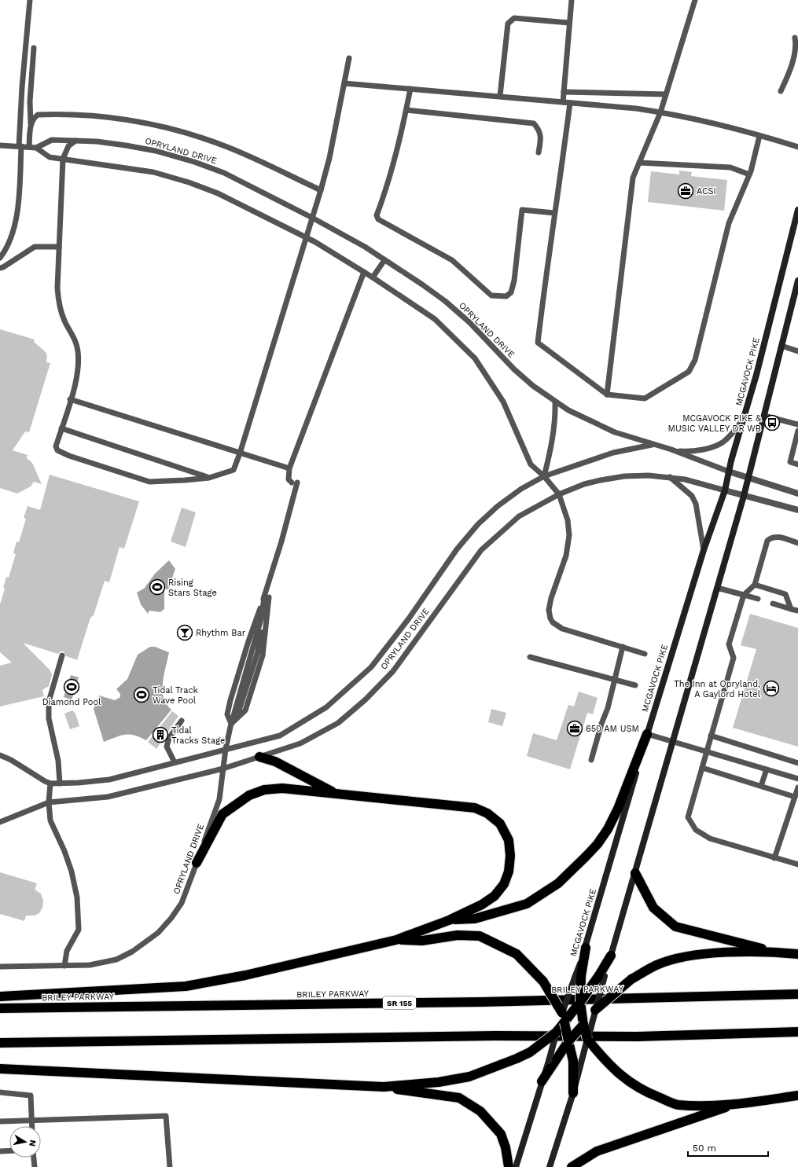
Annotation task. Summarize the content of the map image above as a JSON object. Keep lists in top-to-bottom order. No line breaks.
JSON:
{"streets":{"highway":["BRILEY PARKWAY","SR 155"],"street":["MCGAVOCK PIKE"],"lane":["OPRYLAND DRIVE"]},"crossings":[["OPRYLAND DRIVE","MCGAVOCK PIKE"]],"places":{"office":["ACSI","650 AM USM"],"bus stop":["MCGAVOCK PIKE & MUSIC VALLEY DR WB"],"sports":["Rising Stars Stage","Diamond Pool","Tidal Track Wave Pool"],"bar":["Rhythm Bar"],"hotel":["The Inn at Opryland, A Gaylord Hotel"],"building":["Tidal Tracks Stage"]},"scale_bar":"50 m","north":"right"}
